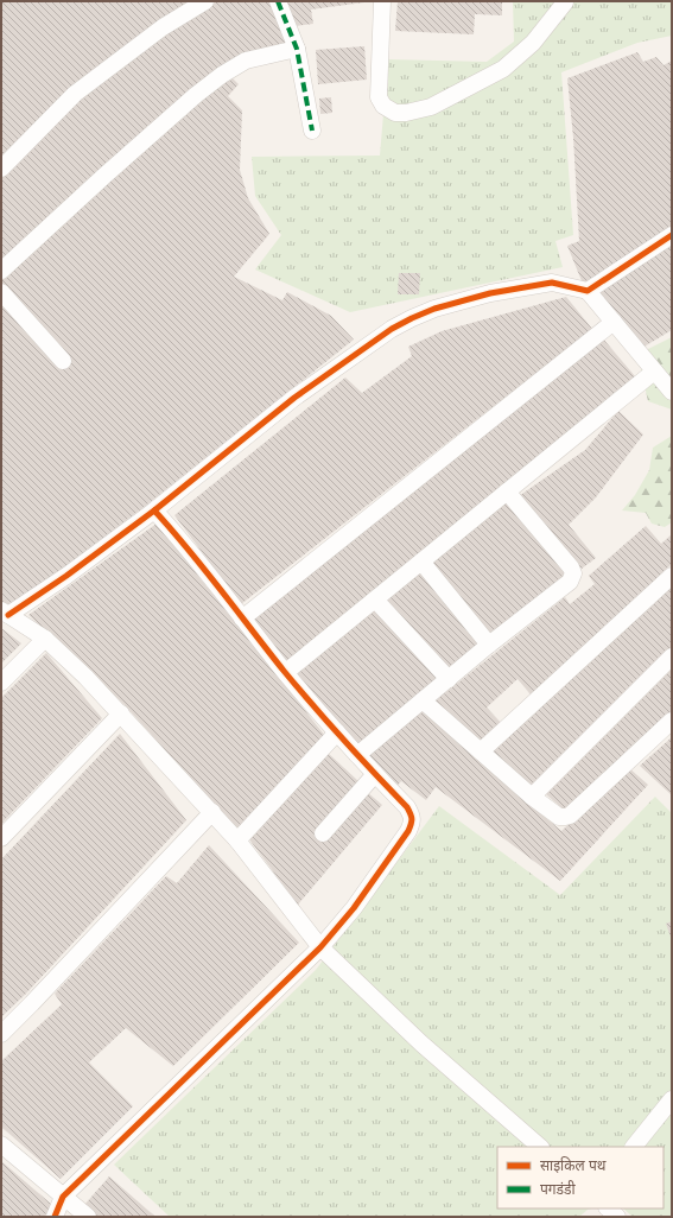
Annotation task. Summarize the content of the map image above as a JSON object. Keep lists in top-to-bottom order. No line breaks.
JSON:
{"legend":["साइकिल पथ","पगडंडी"]}
